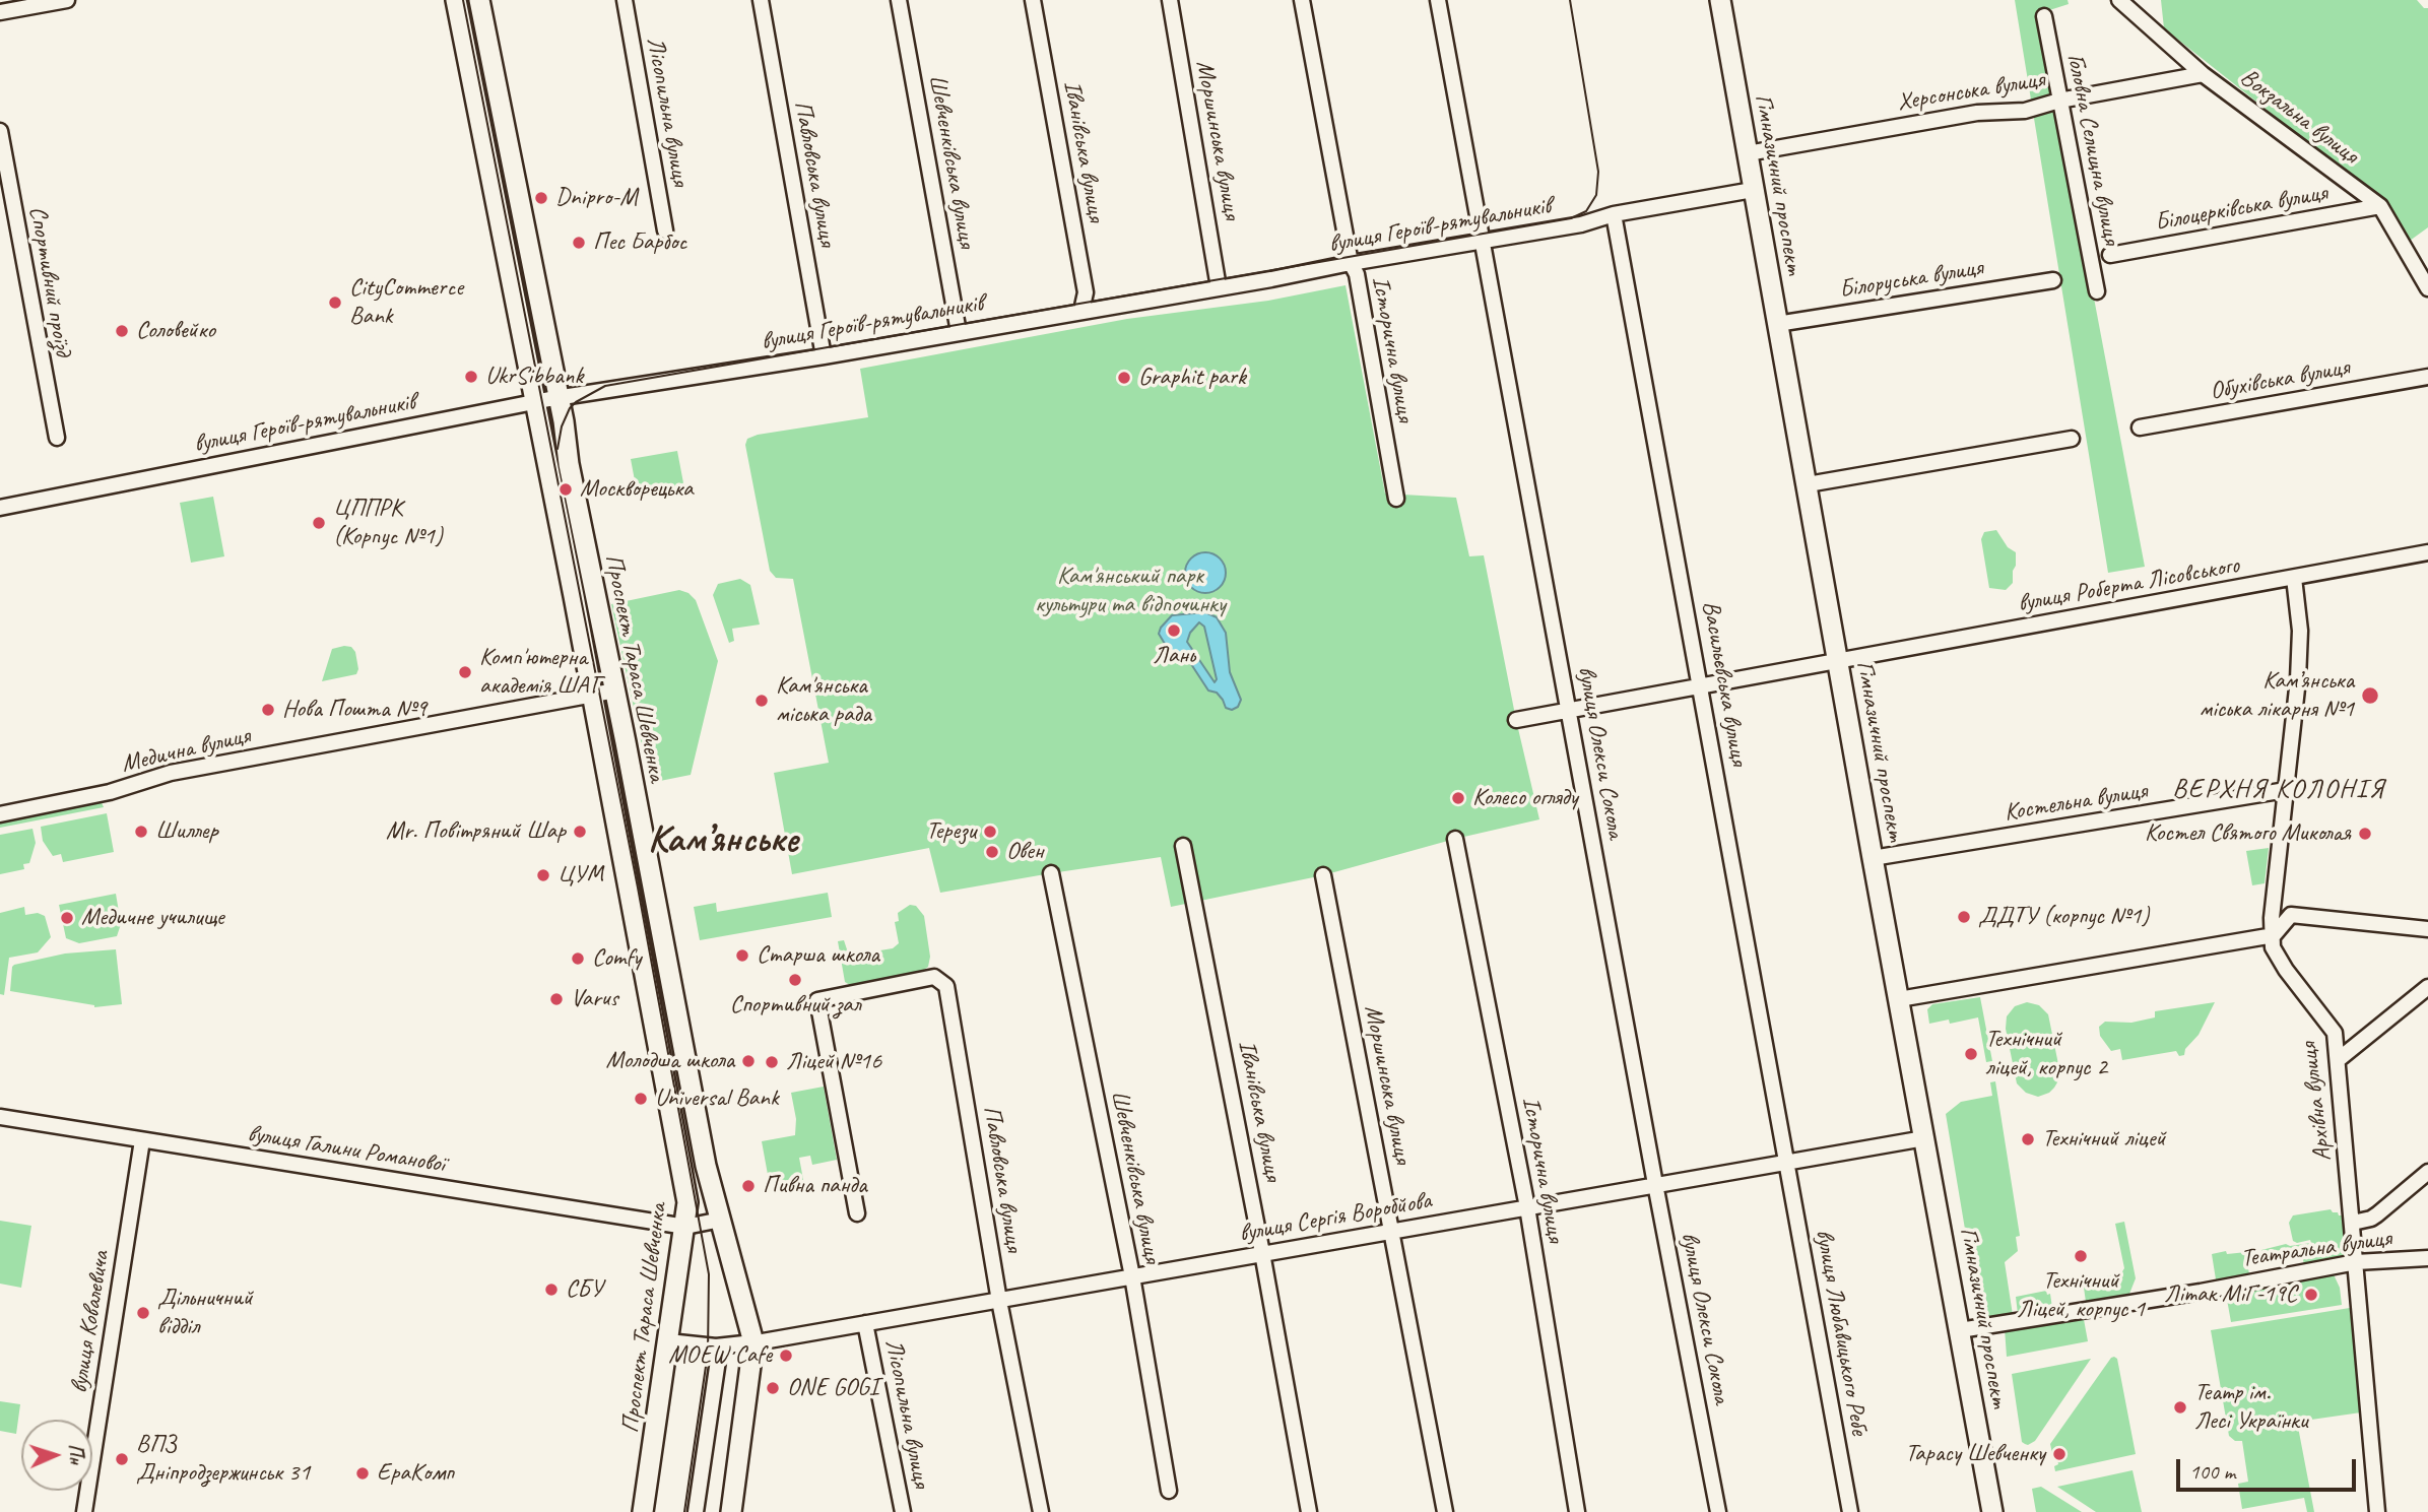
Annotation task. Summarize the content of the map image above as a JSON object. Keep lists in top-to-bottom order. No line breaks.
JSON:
{"streets":{"main road":["Гімназичний проспект","Проспект Тараса Шевченка"],"street":["Херсонська вулиця","Лісопильна вулиця","Вокзальна вулиця","Моршинська вулиця","Головна Селищна вулиця","Іванівська вулиця","Шевченківська вулиця","Павловська вулиця","Білоцерківська вулиця","вулиця Героїв-рятувальників","Білоруська вулиця","Спортивний проїзд","Історична вулиця","Обухівська вулиця","вулиця Роберта Лісовського","Васильєвська вулиця","Медична вулиця","вулиця Олекси Сокола","Костельна вулиця","Архівна вулиця","вулиця Галини Романової","вулиця Сергія Воробйова","Театральна вулиця","вулиця Ковалевича","вулиця Любавицького Ребе"]},"crossings":[["Херсонська вулиця","Вокзальна вулиця"],["Херсонська вулиця","Головна Селищна вулиця"],["Херсонська вулиця","Гімназичний проспект"],["Лісопильна вулиця","вулиця Сергія Воробйова"],["Вокзальна вулиця","Білоцерківська вулиця"],["Моршинська вулиця","вулиця Героїв-рятувальників"],["Моршинська вулиця","вулиця Сергія Воробйова"],["Іванівська вулиця","вулиця Героїв-рятувальників"],["Іванівська вулиця","вулиця Сергія Воробйова"],["Шевченківська вулиця","вулиця Героїв-рятувальників"],["Шевченківська вулиця","вулиця Сергія Воробйова"],["Павловська вулиця","вулиця Героїв-рятувальників"],["Павловська вулиця","вулиця Сергія Воробйова"],["Гімназичний проспект","вулиця Героїв-рятувальників"],["Гімназичний проспект","Білоруська вулиця"],["Гімназичний проспект","вулиця Роберта Лісовського"],["Гімназичний проспект","Костельна вулиця"],["Гімназичний проспект","вулиця Сергія Воробйова"],["Гімназичний проспект","Театральна вулиця"],["вулиця Героїв-рятувальників","Історична вулиця"],["вулиця Героїв-рятувальників","Проспект Тараса Шевченка"],["вулиця Героїв-рятувальників","Васильєвська вулиця"],["вулиця Героїв-рятувальників","вулиця Олекси Сокола"],["Історична вулиця","вулиця Сергія Воробйова"],["вулиця Роберта Лісовського","Васильєвська вулиця"],["вулиця Роберта Лісовського","вулиця Олекси Сокола"],["вулиця Роберта Лісовського","Архівна вулиця"],["Проспект Тараса Шевченка","Медична вулиця"],["Проспект Тараса Шевченка","вулиця Галини Романової"],["Проспект Тараса Шевченка","вулиця Сергія Воробйова"],["Васильєвська вулиця","вулиця Сергія Воробйова"],["Васильєвська вулиця","вулиця Любавицького Ребе"],["вулиця Олекси Сокола","вулиця Сергія Воробйова"],["Костельна вулиця","Архівна вулиця"],["Архівна вулиця","Театральна вулиця"],["вулиця Галини Романової","вулиця Ковалевича"],["вулиця Сергія Воробйова","вулиця Любавицького Ребе"]],"districts":["ВЕРХНЯ КОЛОНІЯ","Кам’янське"],"parks":["Кам'янський парк культури та відпочинку"],"places":["Dnipro-M","Пес Барбос","CityCommerce Bank","Соловейко","UkrSibbank","Graphit park","Москворецька","ЦППРК (Корпус №1)","Лань","Комп'ютерна академія ШАГ","Кам’янська міська лікарня №1","Кам'янська міська рада","Нова Пошта №9","Колесо огляду","Шиллер","Mr. Повітряний Шар","Терези","Костел Святого Миколая","Овен","ЦУМ","ДДТУ (корпус №1)","Медичне училище","Старша школа","Comfy","Спортивний зал","Varus","Технічний ліцей, корпус 2","Молодша школа","Ліцей №16","Universal Bank","Технічний ліцей","Пивна панда","Технічний Ліцей, корпус 1","СБУ","Літак МіГ-19С","Дільничний відділ","MOEW Cafe","ONE GOGI","Театр ім. Лесі Українки","Тарасу Шевченку","ВПЗ Дніпродзержинськ 31","ЕраКомп"],"scale_bar":"100 m","north":"right"}
